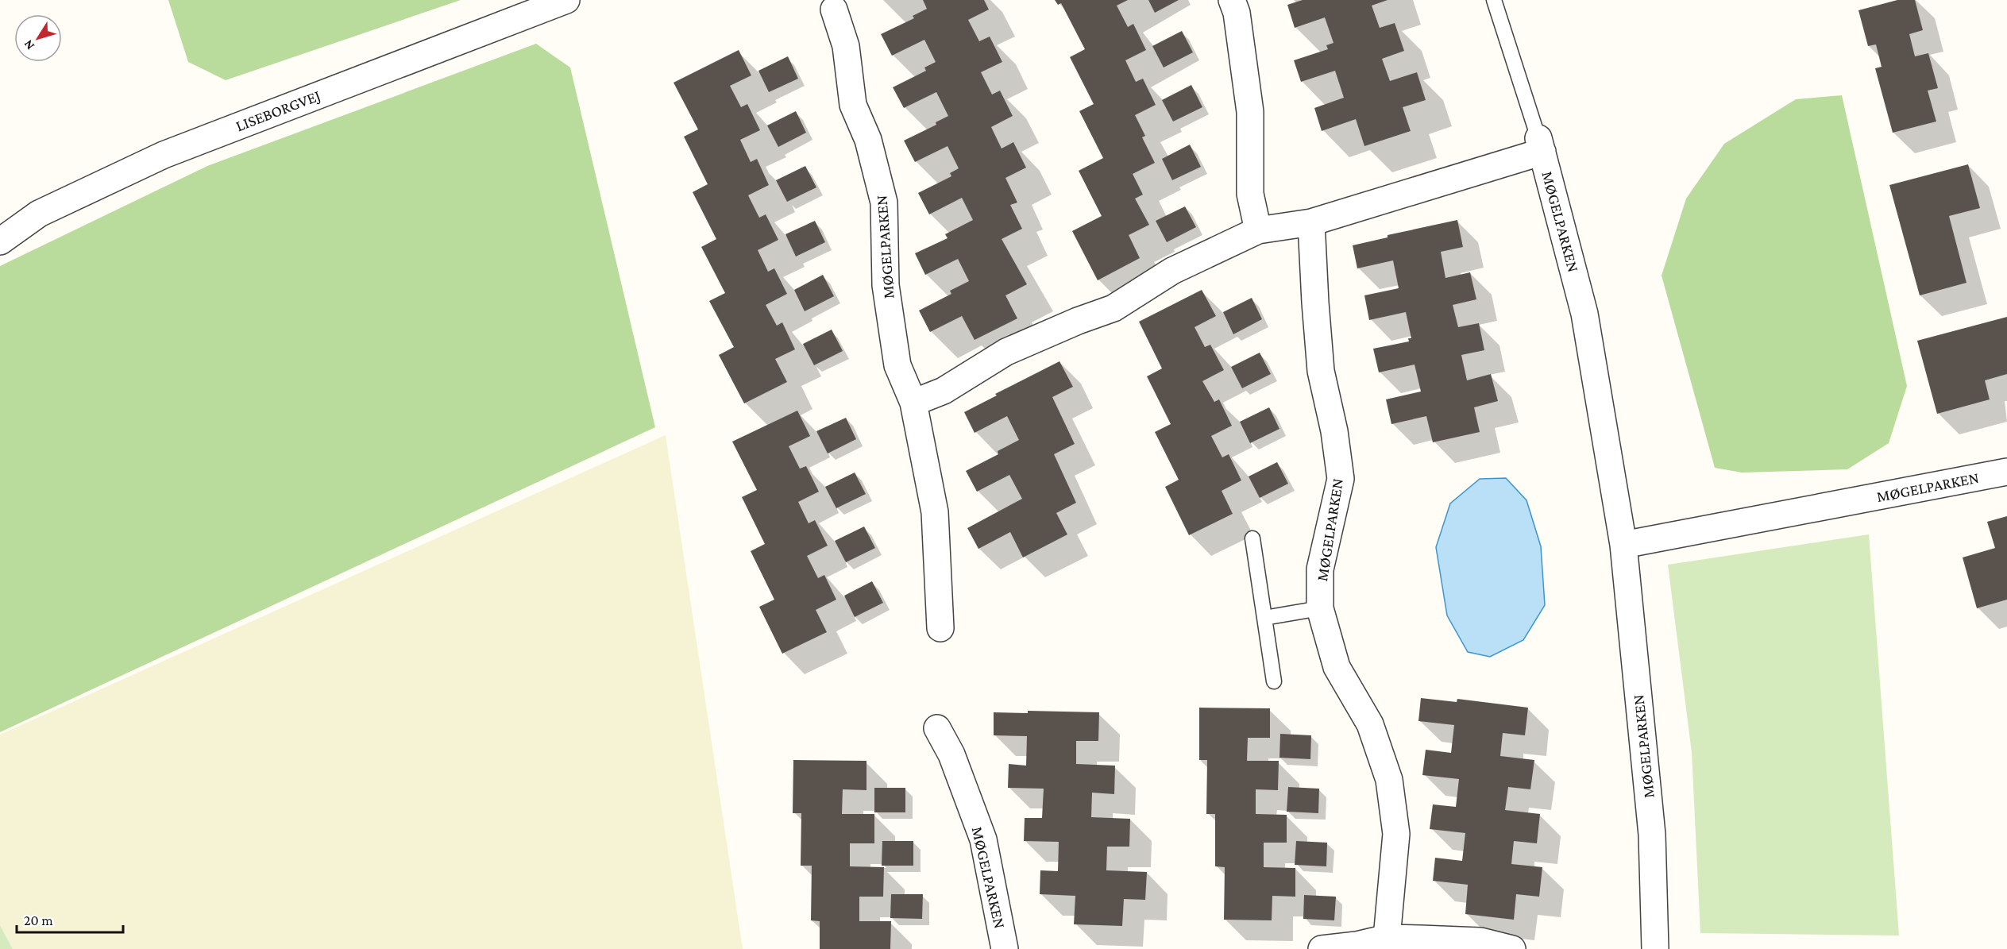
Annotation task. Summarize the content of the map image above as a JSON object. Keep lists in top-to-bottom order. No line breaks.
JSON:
{"streets":{"street":["LISEBORGVEJ","MØGELPARKEN"]},"scale_bar":"20 m","north":"bottom left"}
